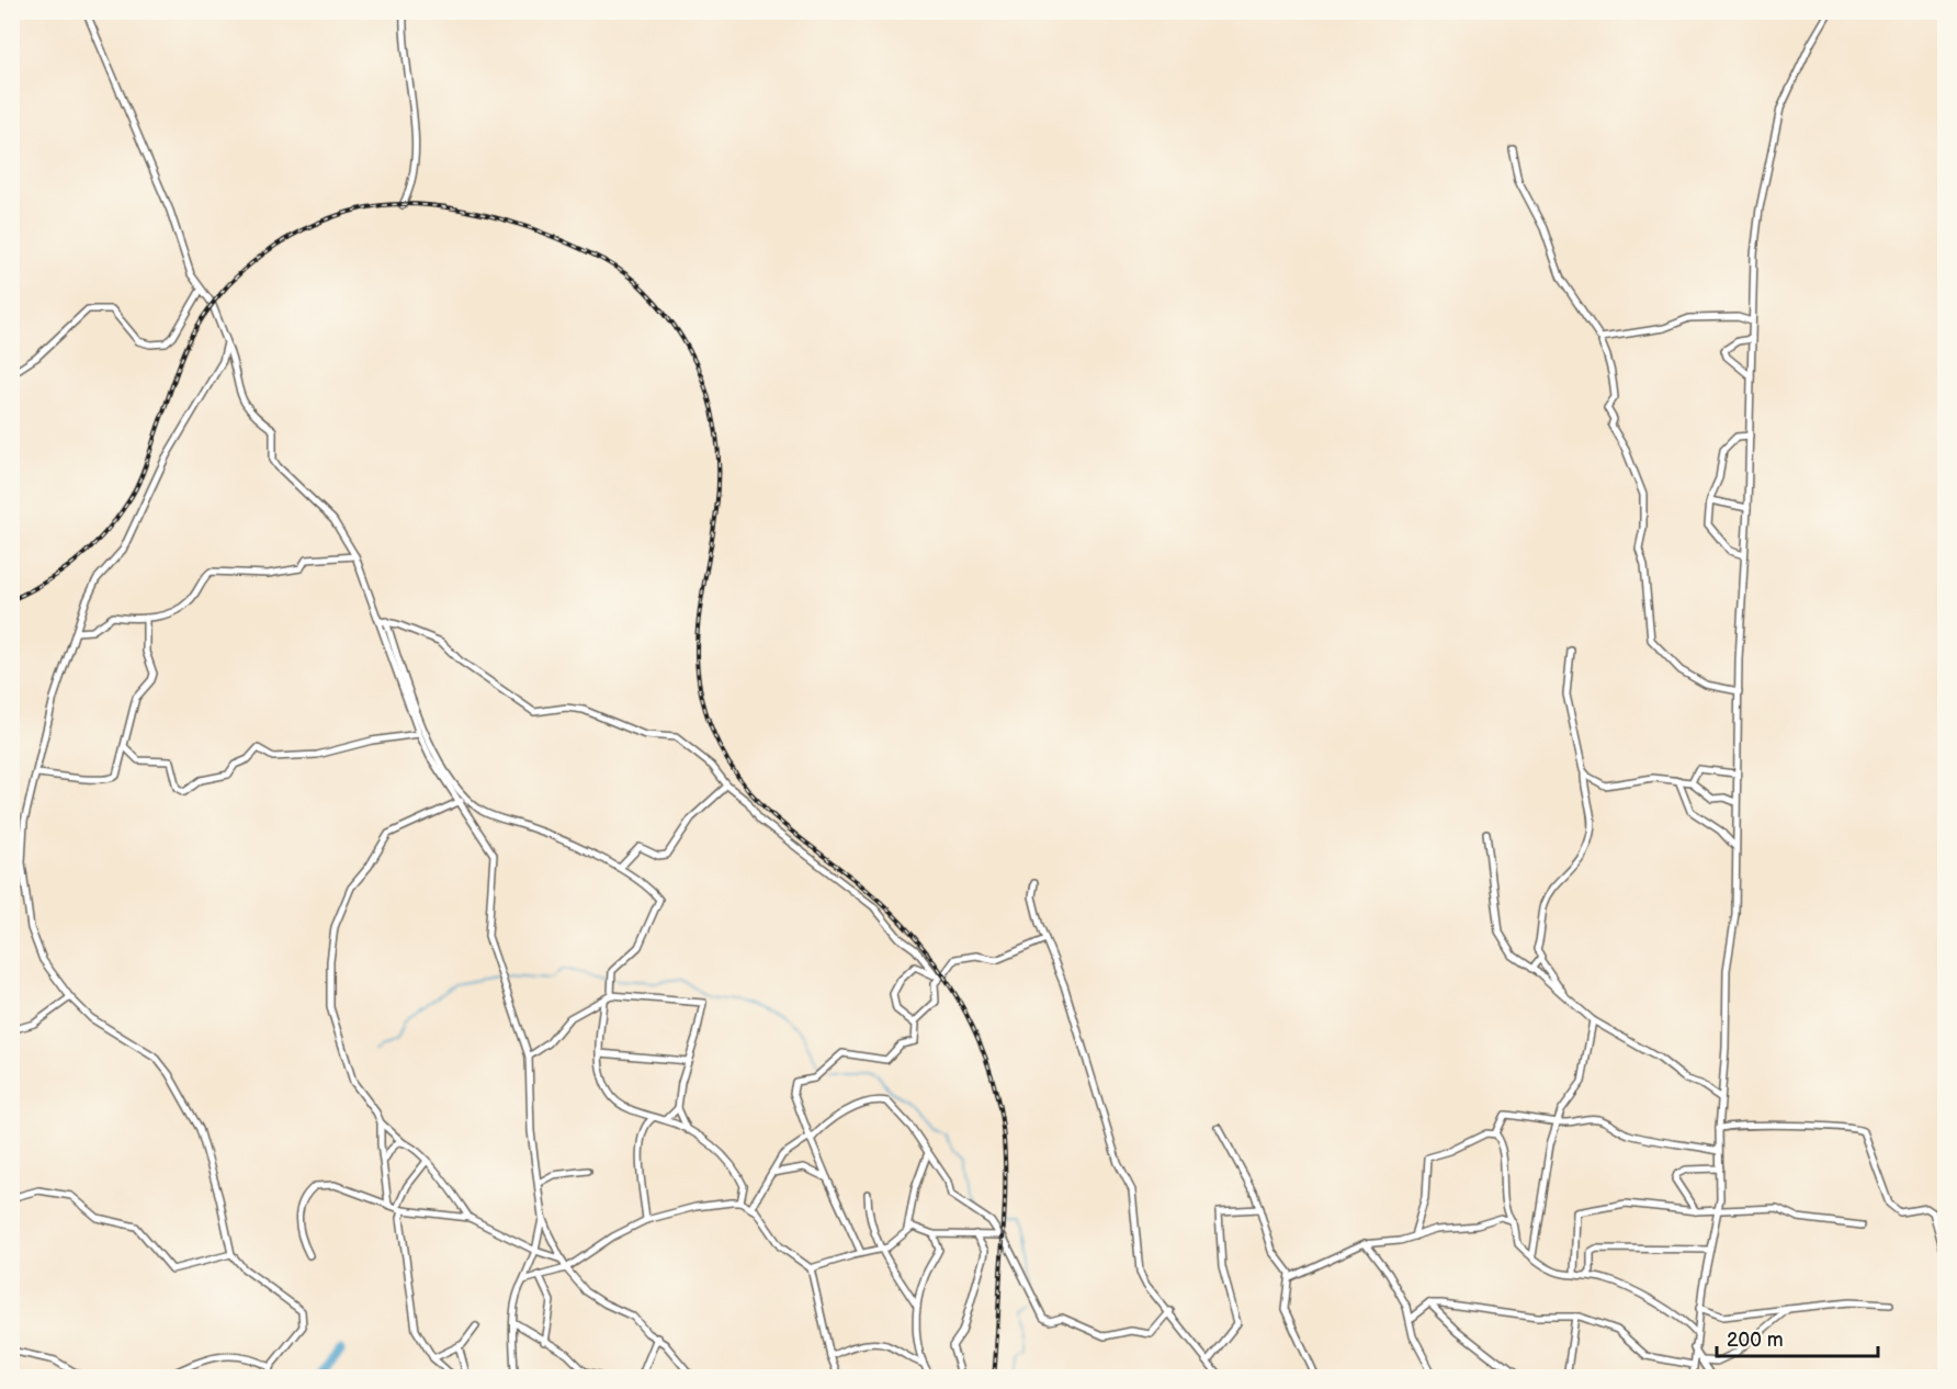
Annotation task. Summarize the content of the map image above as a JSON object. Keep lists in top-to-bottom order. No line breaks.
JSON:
{"scale_bar":"200 m"}
